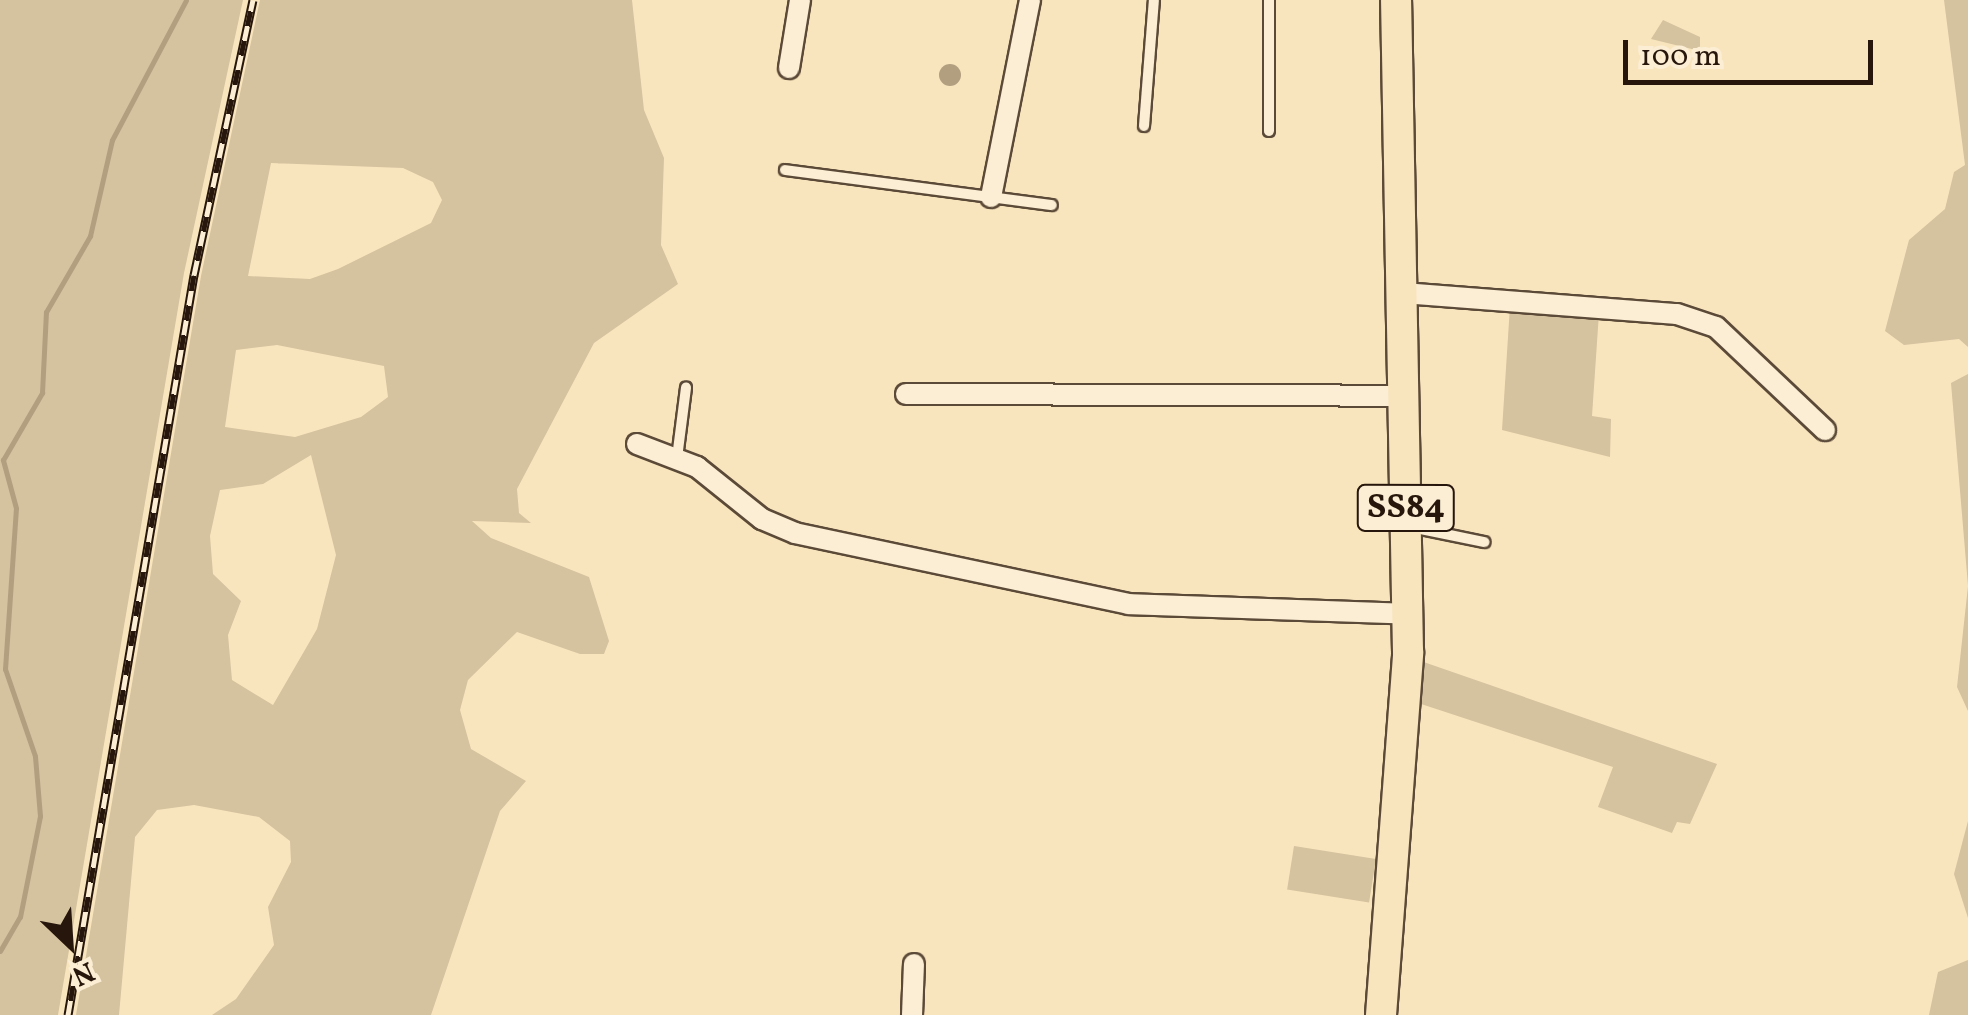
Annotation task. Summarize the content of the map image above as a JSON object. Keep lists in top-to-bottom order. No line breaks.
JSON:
{"streets":{"main road":["SS84"]},"scale_bar":"100 m","north":"bottom right"}
